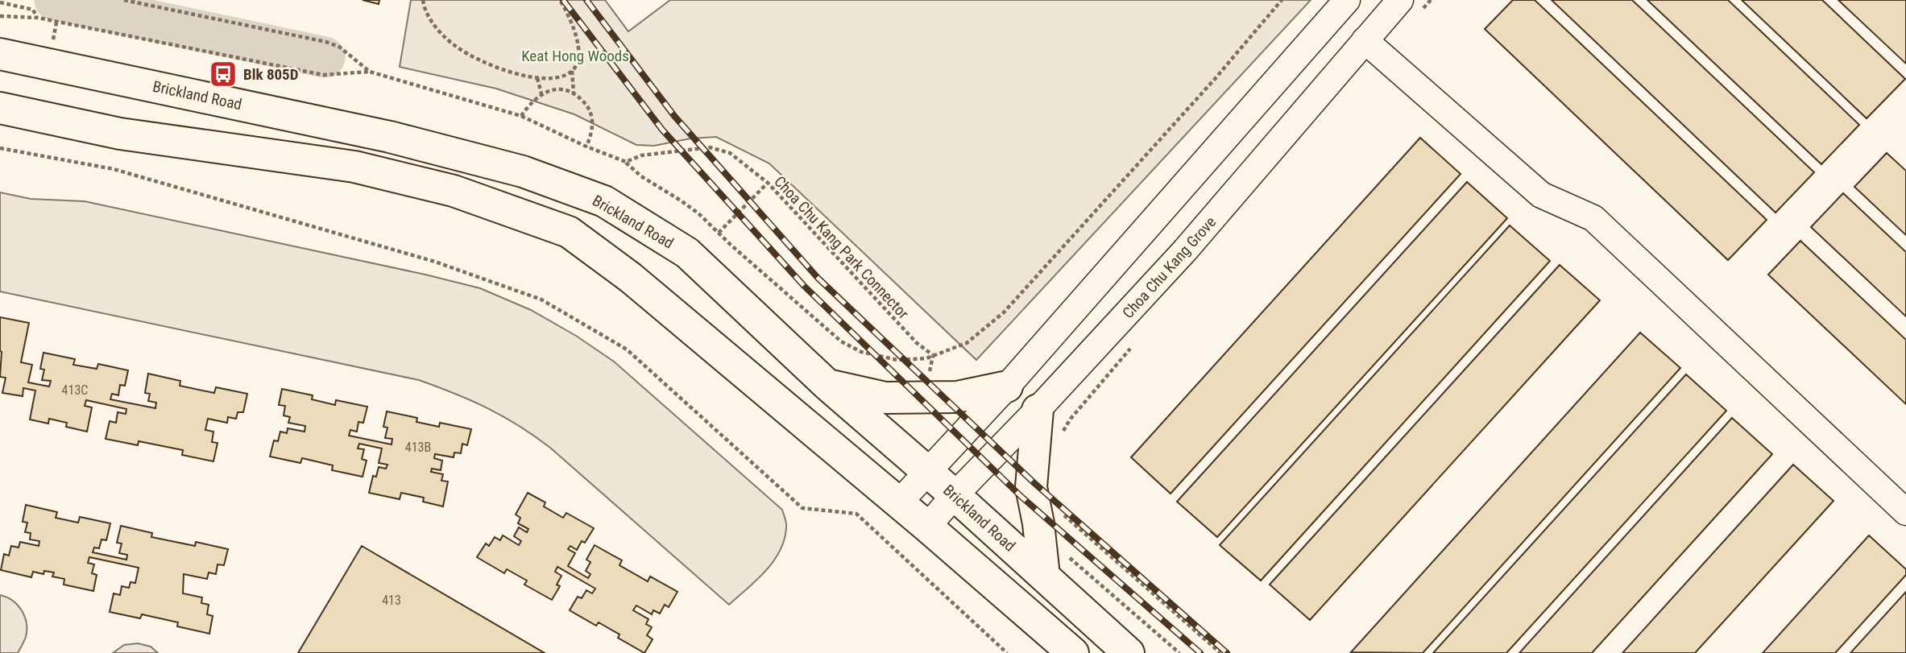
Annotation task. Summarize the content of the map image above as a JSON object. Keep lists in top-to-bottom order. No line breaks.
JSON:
{"streets":{"main road":["Brickland Road"],"street":["Choa Chu Kang Grove"],"path":["Choa Chu Kang Park Connector"]},"crossings":[["Brickland Road","Choa Chu Kang Grove"]],"parks":["Keat Hong Woods"],"places":{"bus stop":["Blk 805D"]},"house_numbers":["413C","413B","413"]}
